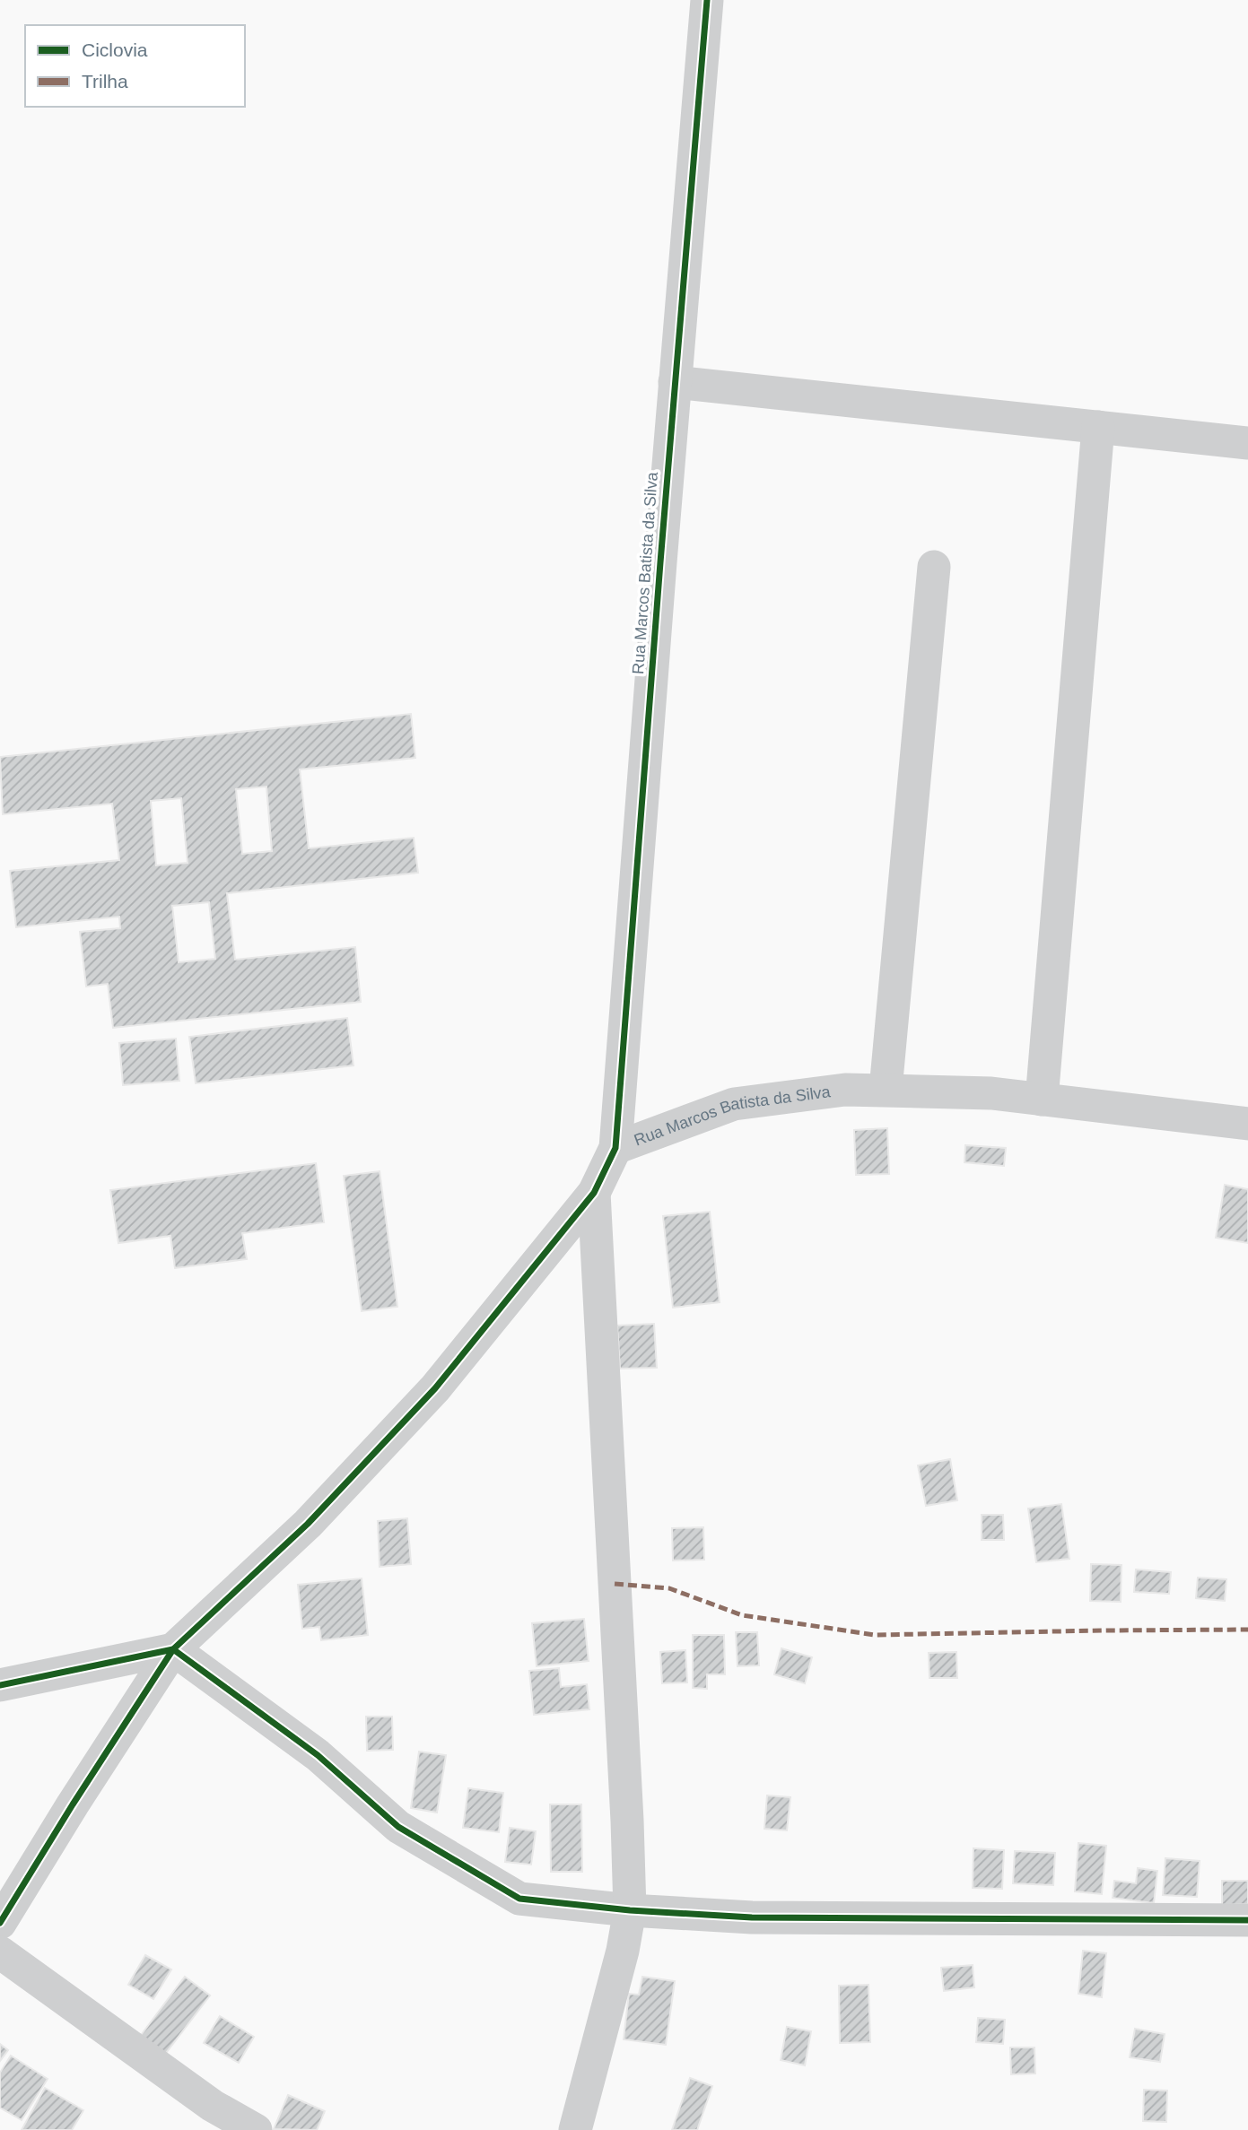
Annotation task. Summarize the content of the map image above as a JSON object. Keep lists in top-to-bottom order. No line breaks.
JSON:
{"streets":{"street":["Rua Marcos Batista da Silva"]},"legend":["Ciclovia","Trilha"]}
